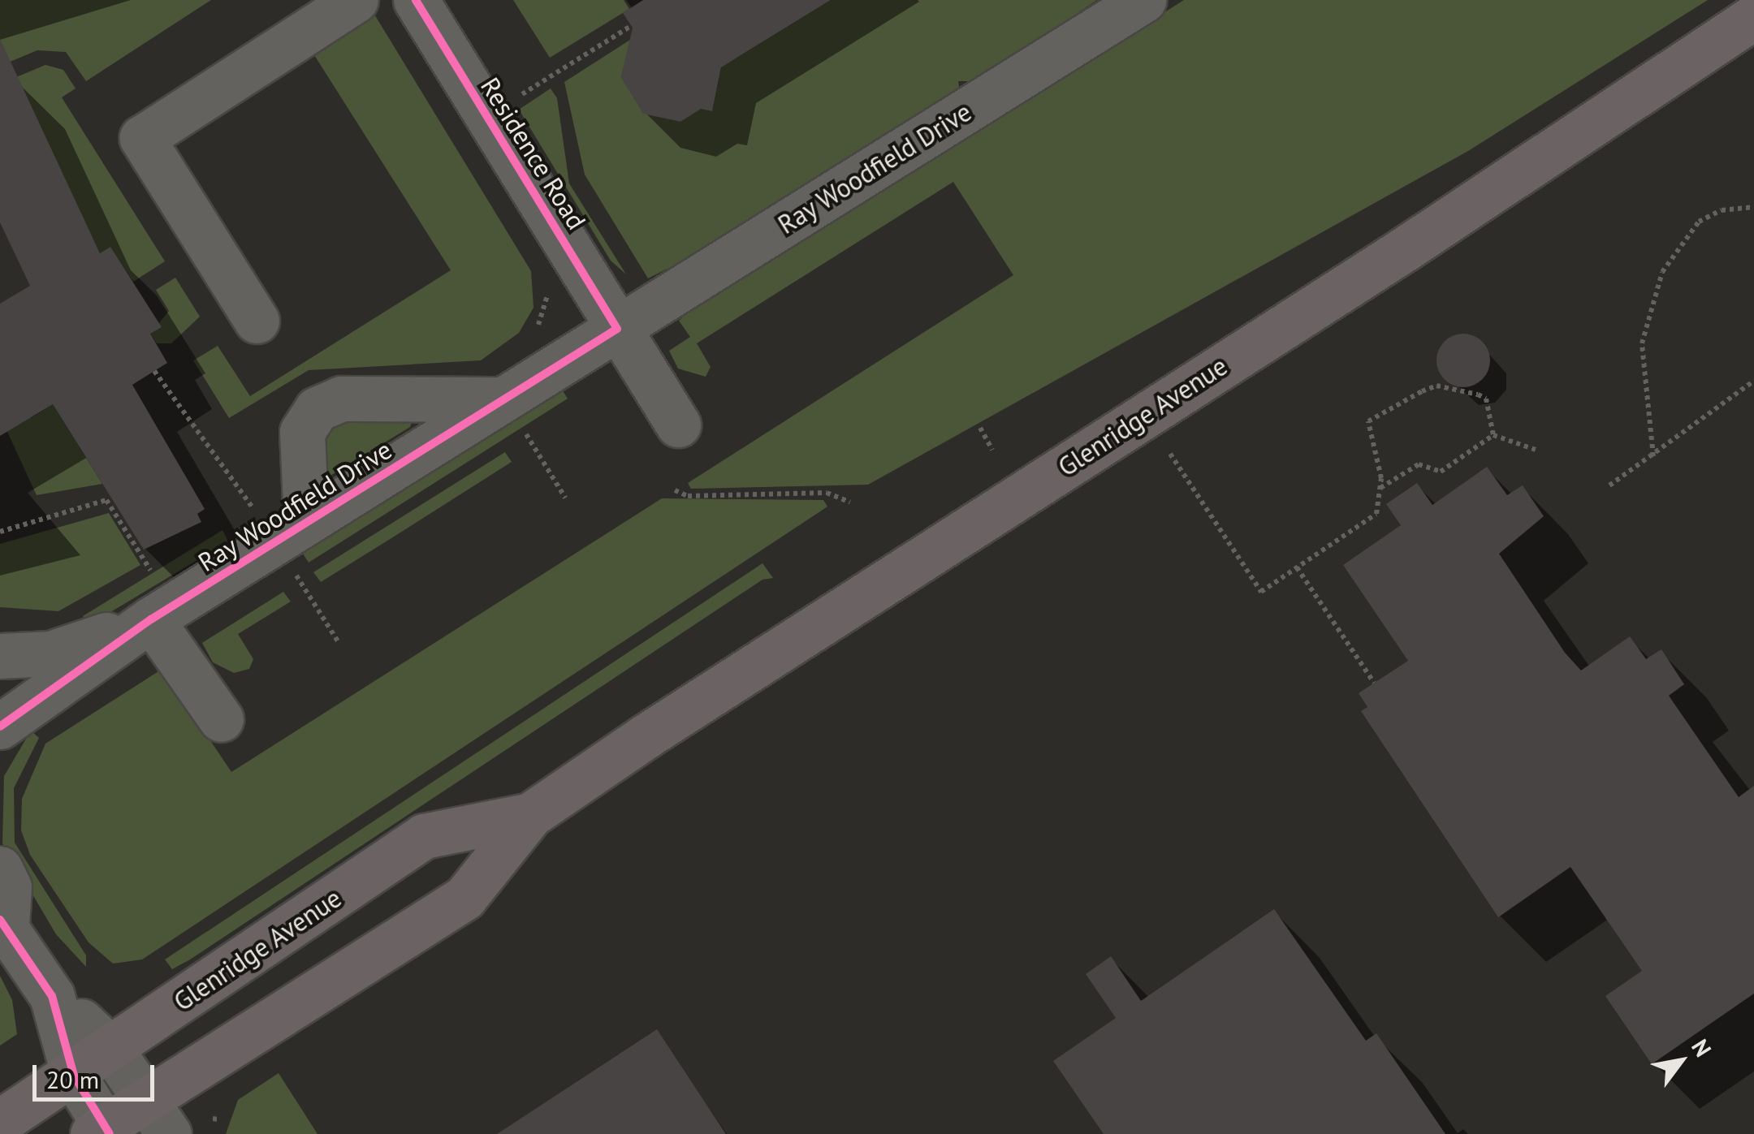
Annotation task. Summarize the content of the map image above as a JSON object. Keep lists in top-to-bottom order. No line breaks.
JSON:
{"streets":{"main road":["Glenridge Avenue"],"street":["Residence Road","Ray Woodfield Drive"]},"crossings":[["Residence Road","Ray Woodfield Drive"]],"scale_bar":"20 m","north":"top right"}
